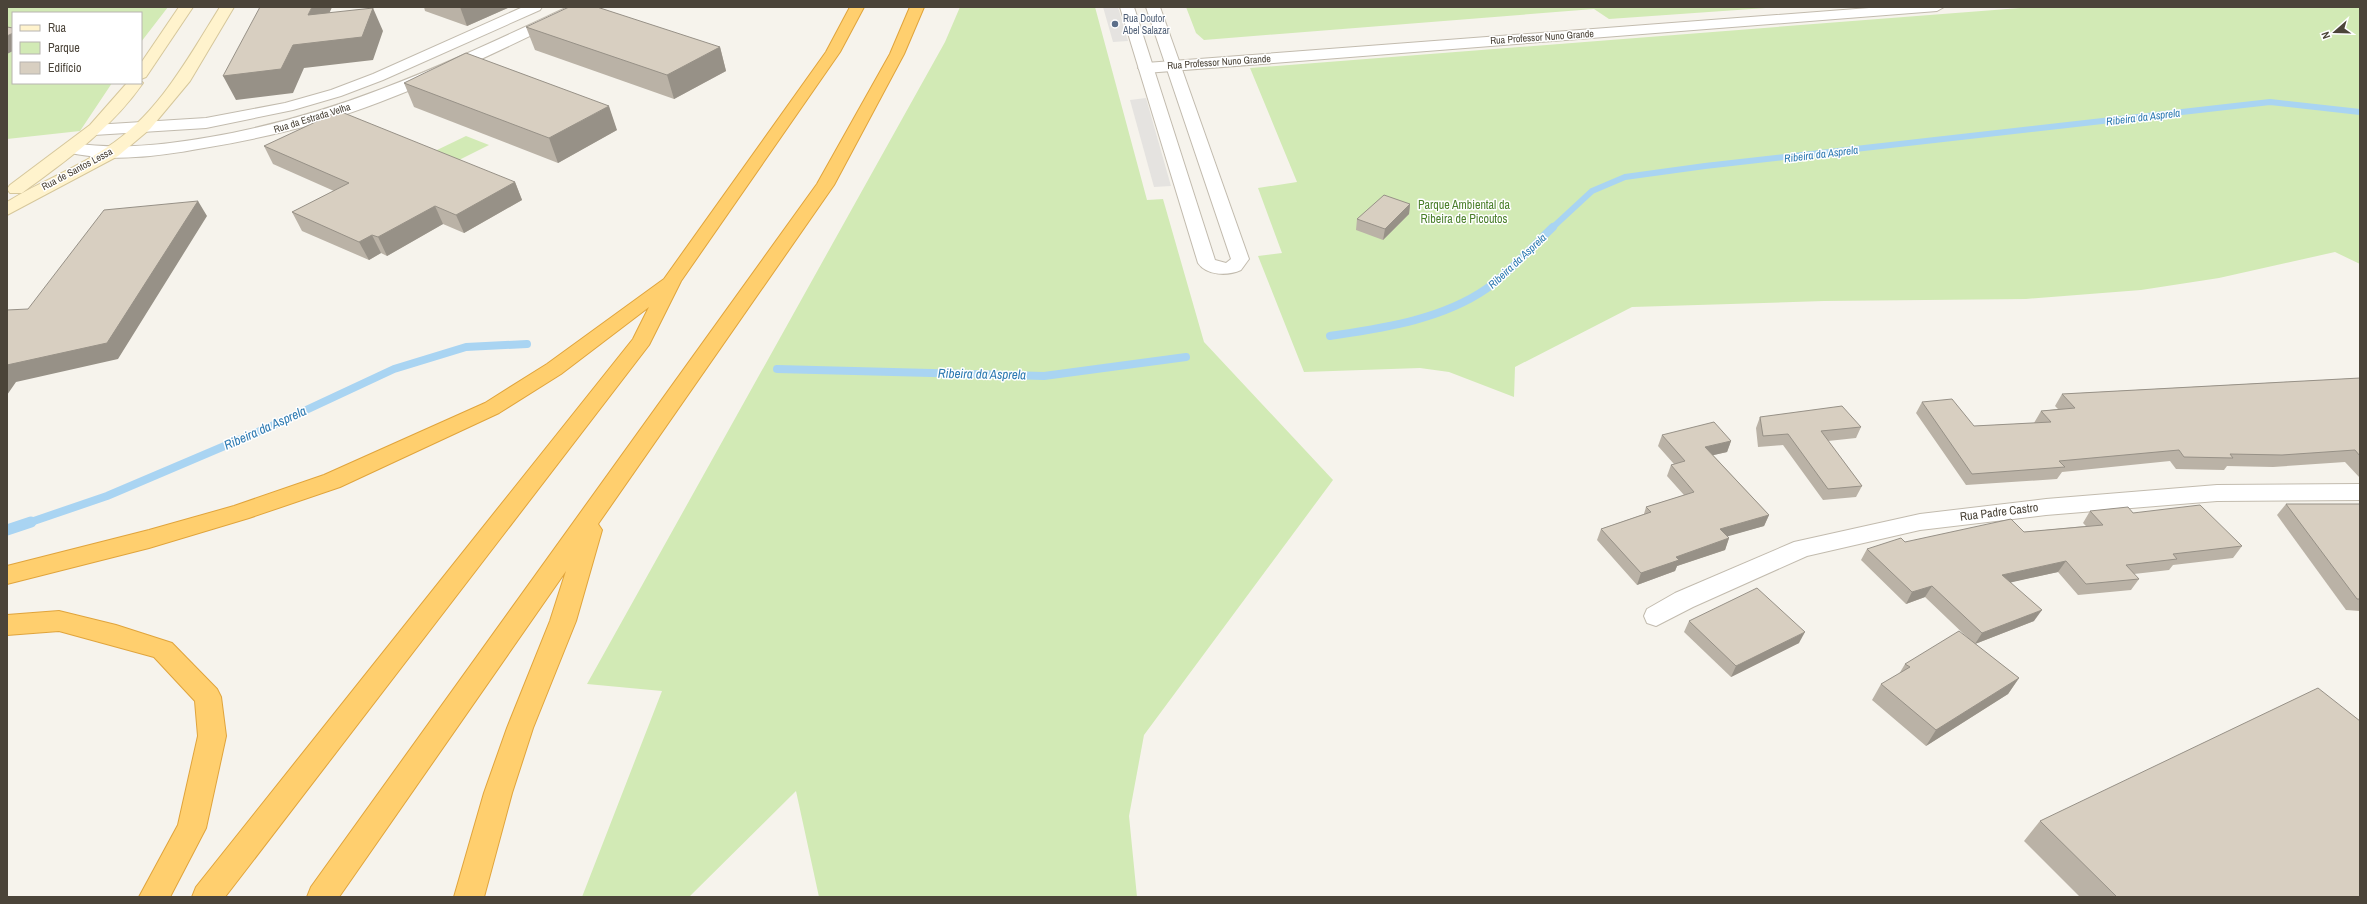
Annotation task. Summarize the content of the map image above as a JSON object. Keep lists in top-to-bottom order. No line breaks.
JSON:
{"streets":{"main road":["Rua de Santos Lessa"],"street":["Rua Professor Nuno Grande","Rua da Estrada Velha","Rua Padre Castro"]},"crossings":[["Rua da Estrada Velha","Rua de Santos Lessa"]],"water":["Ribeira da Asprela"],"parks":["Parque Ambiental da Ribeira de Picoutos"],"places":["Rua Doutor Abel Salazar"],"legend":["Rua","Parque","Edifício"],"north":"left"}
